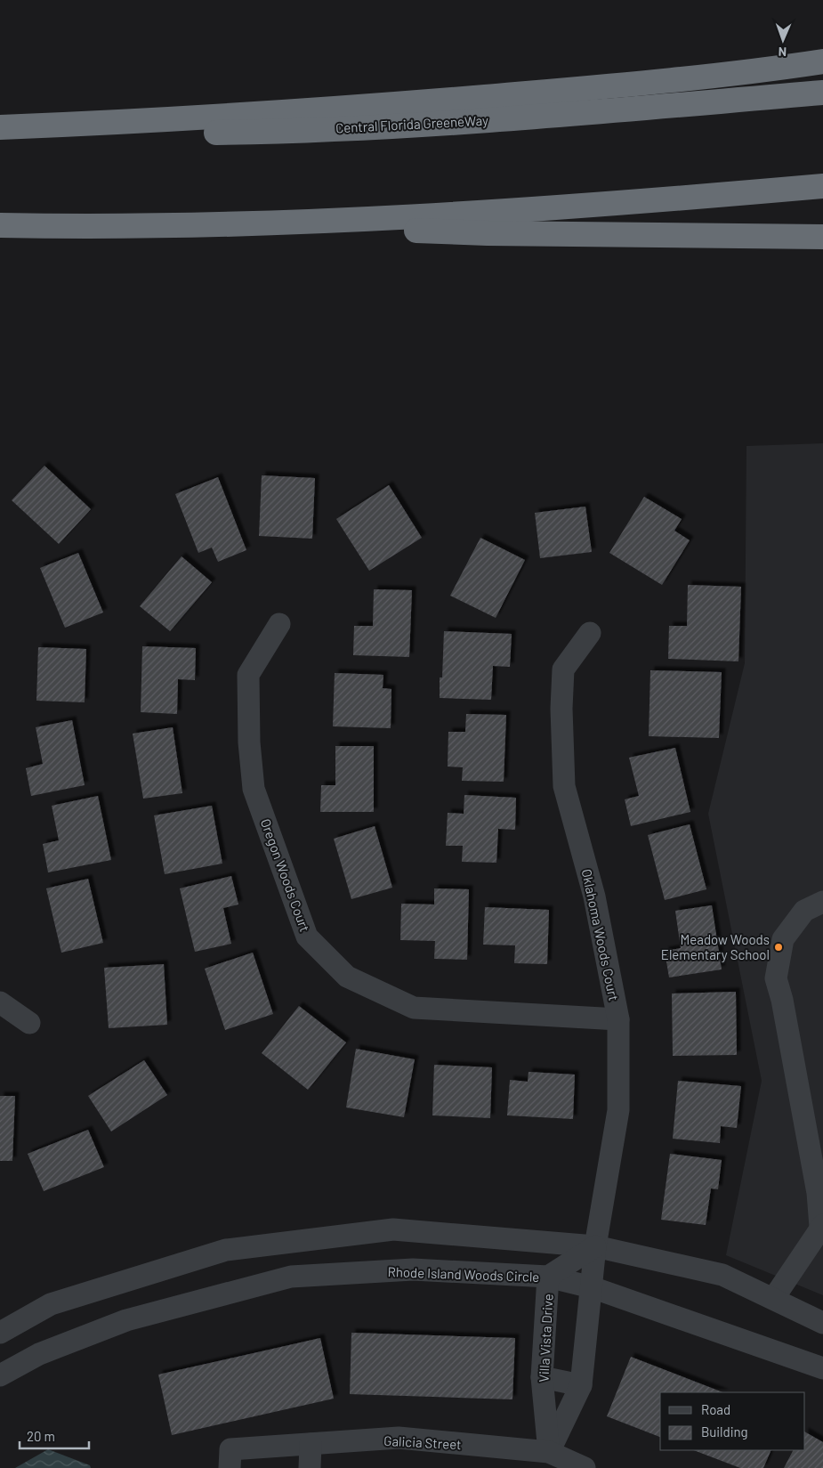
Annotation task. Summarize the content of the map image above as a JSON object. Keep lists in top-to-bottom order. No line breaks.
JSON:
{"streets":{"highway":["Central Florida GreeneWay"],"street":["Oregon Woods Court","Oklahoma Woods Court","Rhode Island Woods Circle","Villa Vista Drive","Galicia Street"]},"crossings":[["Oregon Woods Court","Oklahoma Woods Court"],["Oklahoma Woods Court","Rhode Island Woods Circle"],["Rhode Island Woods Circle","Villa Vista Drive"],["Villa Vista Drive","Galicia Street"]],"places":["Meadow Woods Elementary School"],"legend":["Road","Building"],"scale_bar":"20 m","north":"bottom"}
